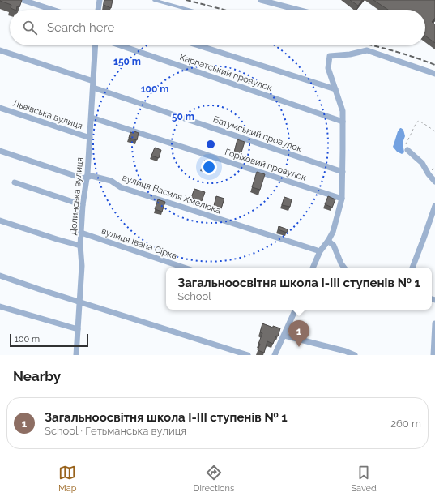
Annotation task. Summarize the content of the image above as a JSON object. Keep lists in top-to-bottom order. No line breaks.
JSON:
{"streets":{"street":["Карпатський провулок","Львівська вулиця","Батумський провулок","Горіховий провулок","вулиця Василя Хмелюка","Долинська вулиця","вулиця Івана Сірка"]},"crossings":[["Львівська вулиця","Долинська вулиця"],["Батумський провулок","Долинська вулиця"],["Горіховий провулок","Долинська вулиця"],["вулиця Василя Хмелюка","Долинська вулиця"],["Долинська вулиця","вулиця Івана Сірка"]],"scale_bar":"100 m","page":{"search":"Search here","popup":["Загальноосвітня школа І-ІІІ ступенів № 1","School"],"pins":"1","scale":"100 m","heading":"Nearby","list":[{"mark":"1","name":"Загальноосвітня школа І-ІІІ ступенів № 1","note":"School · Гетьманська вулиця","value":"260 m"}],"nav":["Map","Directions","Saved"]},"rings":["150 m","100 m","50 m"]}
